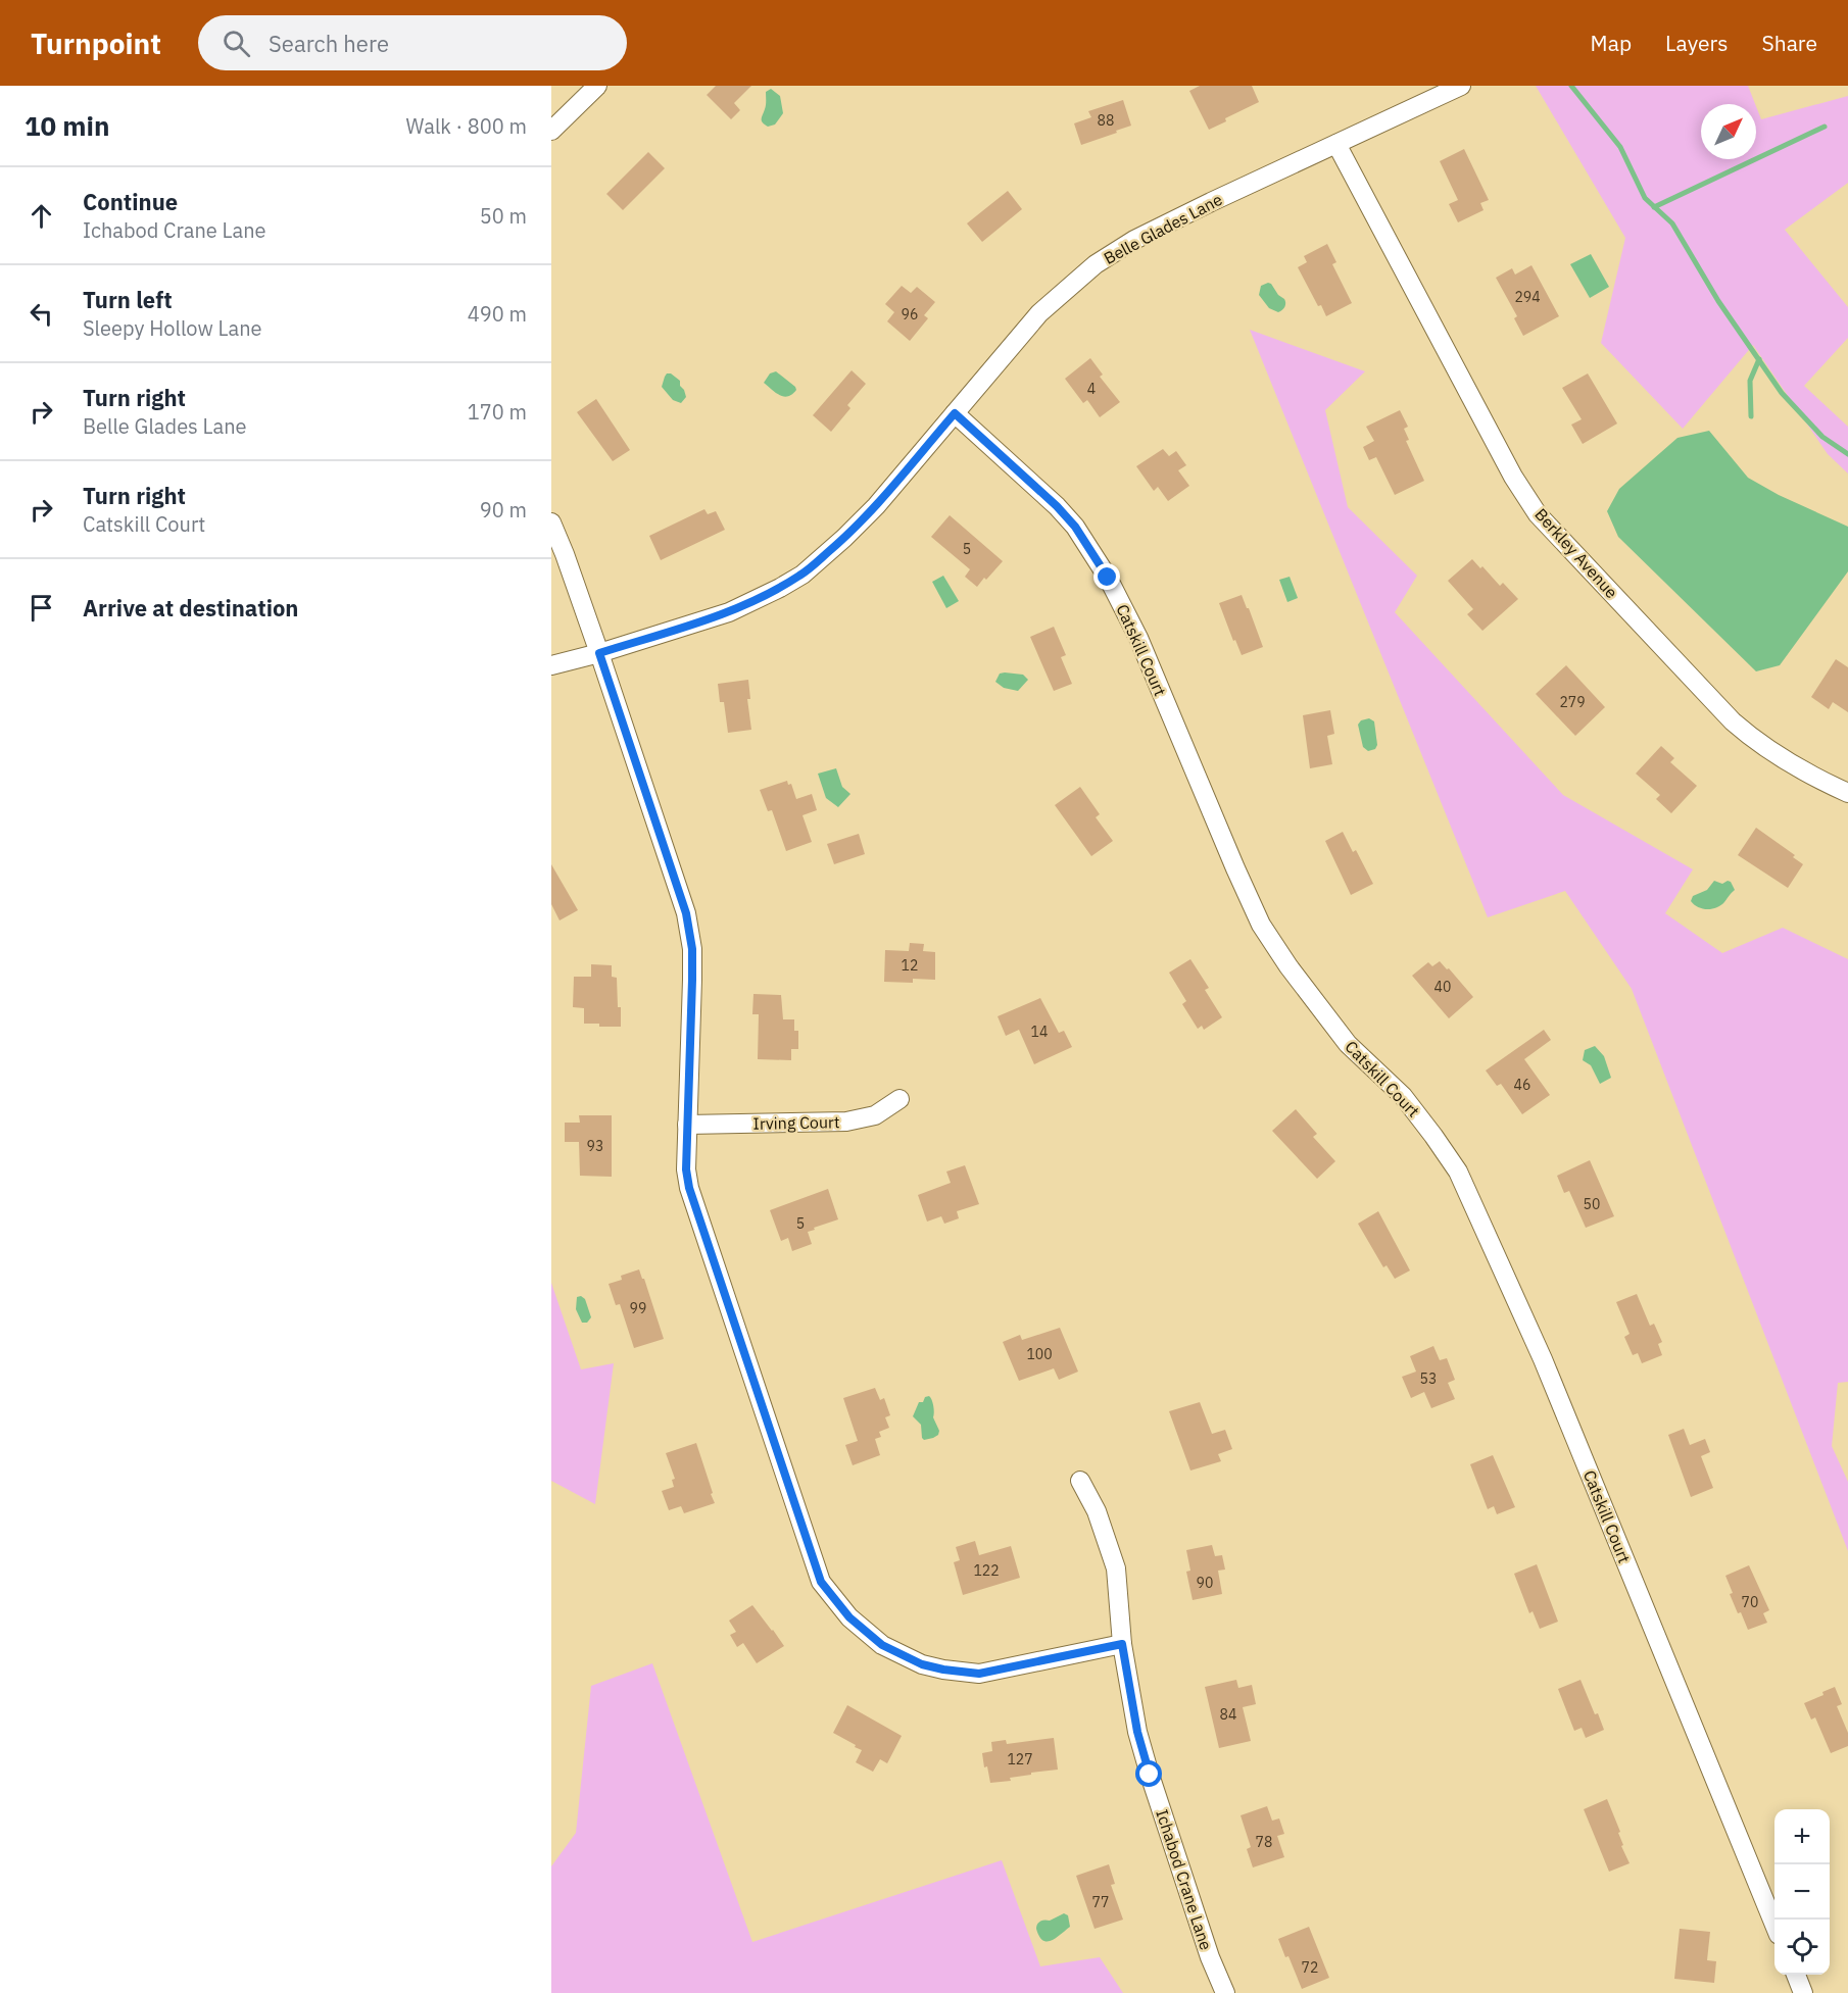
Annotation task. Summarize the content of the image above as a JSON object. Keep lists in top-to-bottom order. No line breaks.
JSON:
{"streets":{"street":["Belle Glades Lane","Berkley Avenue","Catskill Court","Irving Court","Ichabod Crane Lane"]},"crossings":[["Belle Glades Lane","Berkley Avenue"],["Belle Glades Lane","Catskill Court"]],"house_numbers":["88","294","96","4","5","279","12","40","14","46","93","50","5","99","100","53","122","90","70","84","127","78","77","72"],"north":"top right","page":{"header":"Turnpoint","search":"Search here","nav":["Map","Layers","Share"],"heading":["10 min","Walk · 800 m"],"list":[["Continue","Ichabod Crane Lane","50 m"],["Turn left","Sleepy Hollow Lane","490 m"],["Turn right","Belle Glades Lane","170 m"],["Turn right","Catskill Court","90 m"],"Arrive at destination"],"map_buttons":["+","−"]}}
